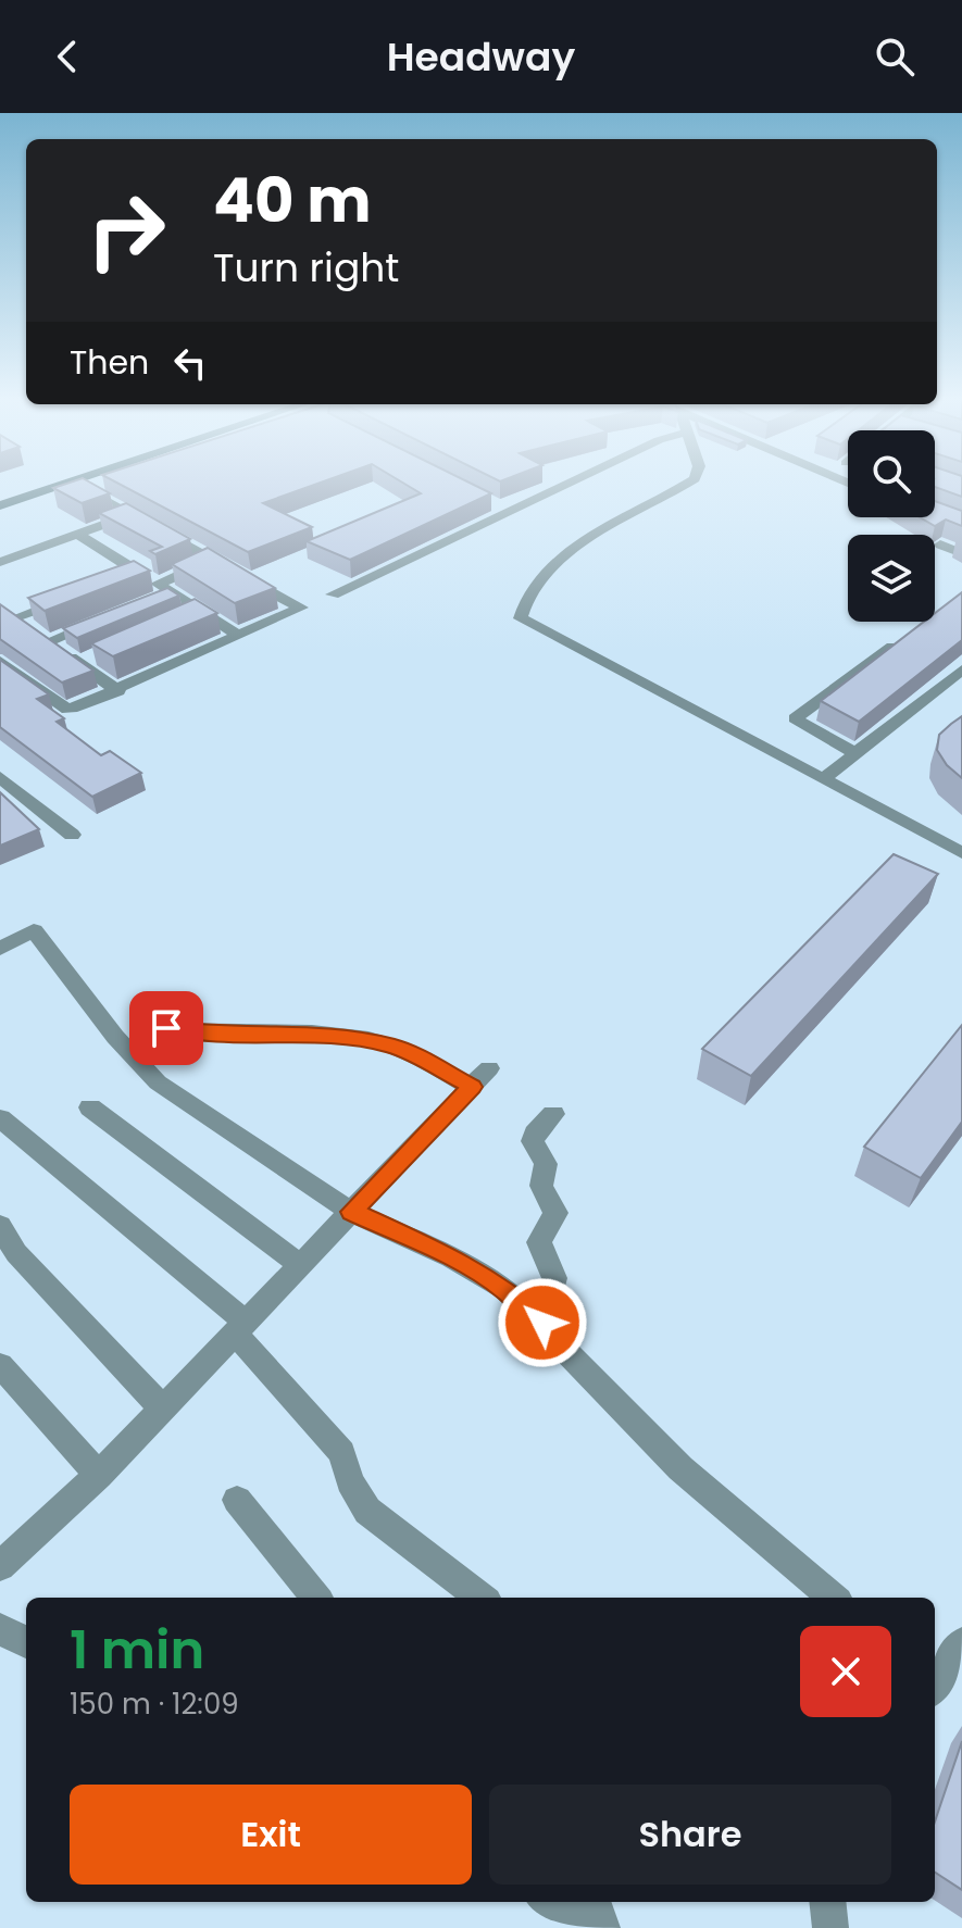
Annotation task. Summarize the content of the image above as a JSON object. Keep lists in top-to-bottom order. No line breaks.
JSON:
{"page":{"header":"Headway","turn":["40 m","Turn right"],"then":"Then","heading":["1 min","150 m · 12:09"],"buttons":["Exit","Share"]}}
